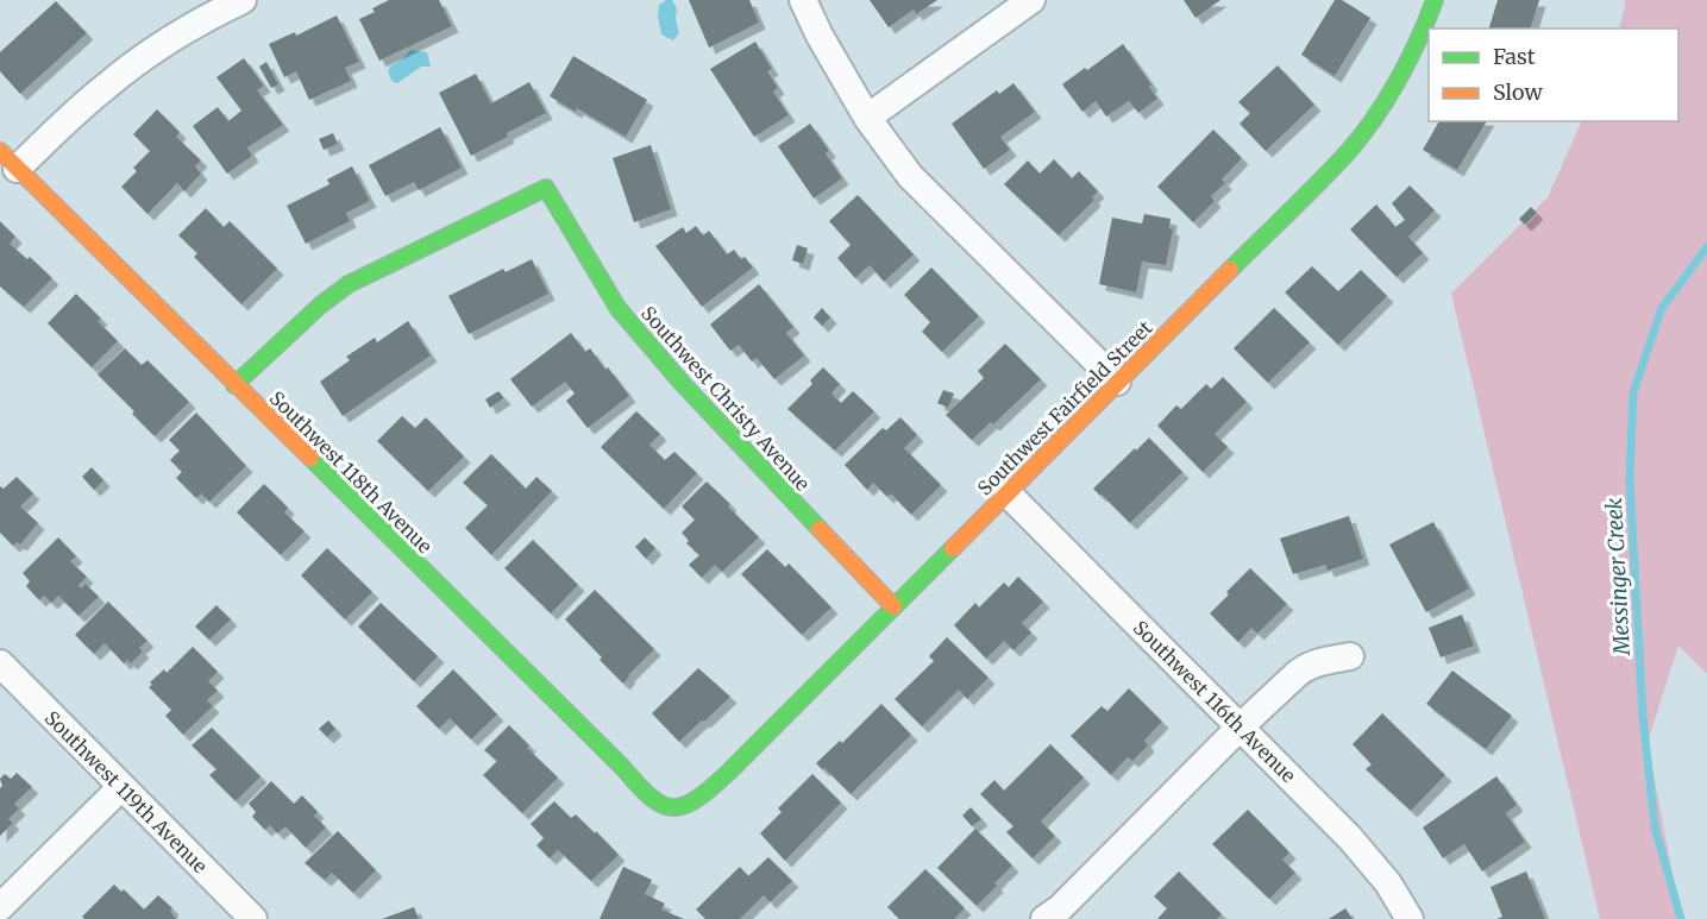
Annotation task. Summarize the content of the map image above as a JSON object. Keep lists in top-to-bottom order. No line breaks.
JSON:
{"streets":{"street":["Southwest Christy Avenue","Southwest Fairfield Street","Southwest 118th Avenue","Southwest 116th Avenue","Southwest 119th Avenue"]},"crossings":[["Southwest Christy Avenue","Southwest Fairfield Street"],["Southwest Christy Avenue","Southwest 118th Avenue"],["Southwest Fairfield Street","Southwest 118th Avenue"],["Southwest Fairfield Street","Southwest 116th Avenue"]],"water":["Messinger Creek"],"legend":["Fast","Slow"]}
